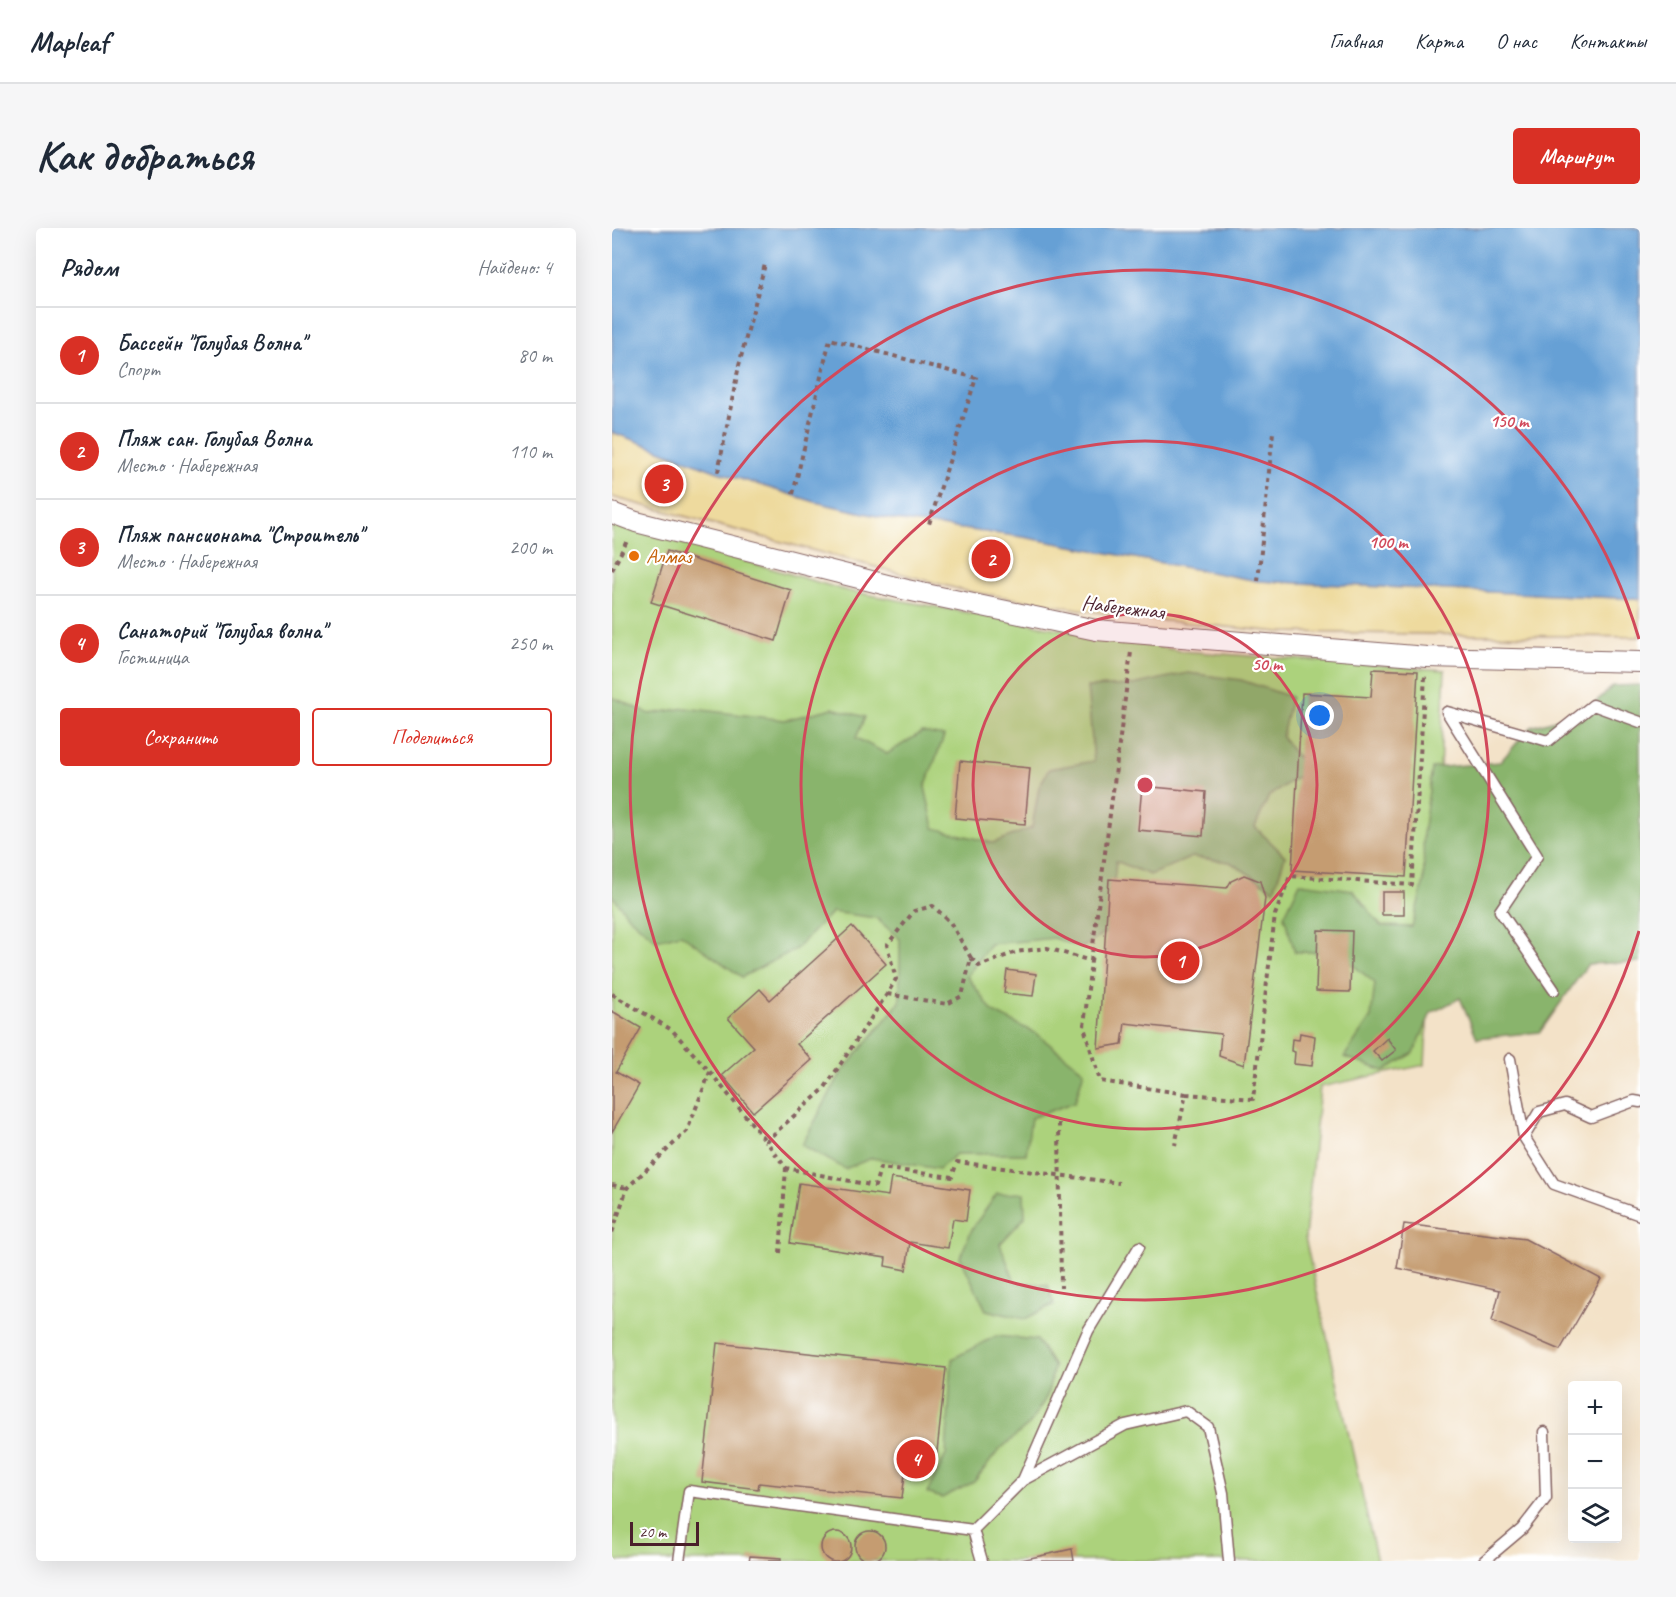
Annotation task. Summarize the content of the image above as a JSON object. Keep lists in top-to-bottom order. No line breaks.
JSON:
{"streets":{"street":["Набережная"]},"places":["Алмаз"],"scale_bar":"20 m","page":{"header":"Mapleaf","nav":["Главная","Карта","О нас","Контакты"],"buttons":["Маршрут",["Сохранить","Поделиться"]],"title":"Как добраться","heading":["Рядом","Найдено: 4"],"list":[{"mark":"1","name":"Бассейн \"Голубая Волна\"","note":"Спорт","value":"80 m"},{"mark":"2","name":"Пляж сан. Голубая Волна","note":"Место · Набережная","value":"110 m"},{"mark":"3","name":"Пляж пансионата \"Строитель\"","note":"Место · Набережная","value":"200 m"},{"mark":"4","name":"Санаторий \"Голубая волна\"","note":"Гостиница","value":"250 m"}],"pins":["3","2","1","4"],"map_buttons":["+","−"],"scale":"20 m"},"rings":["150 m","100 m","50 m"]}
